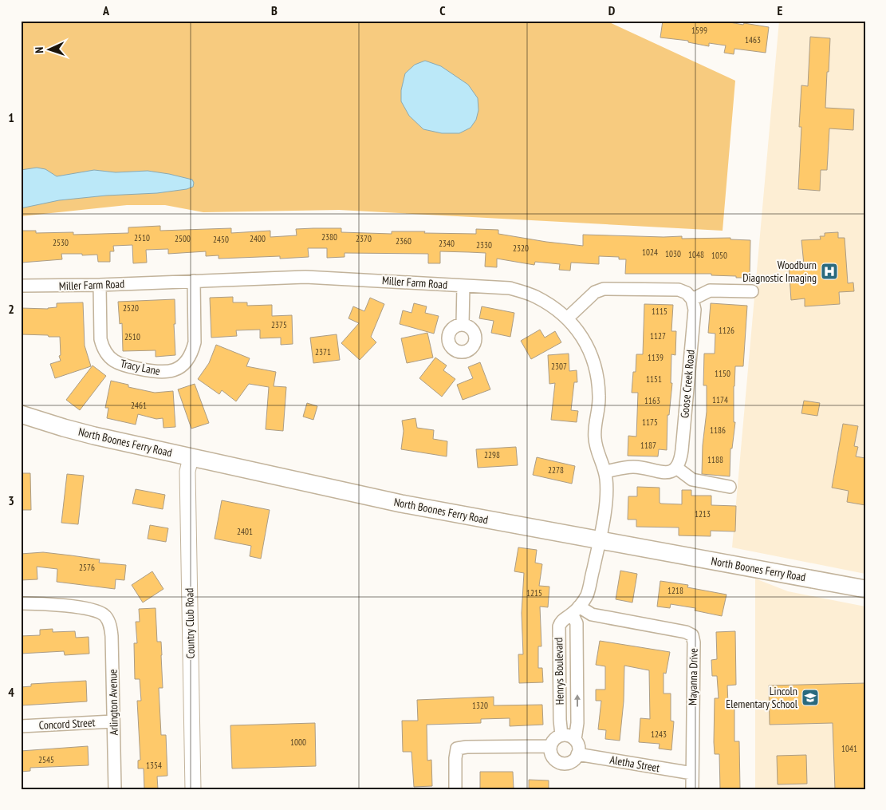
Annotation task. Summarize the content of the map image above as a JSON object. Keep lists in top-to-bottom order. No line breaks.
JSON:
{"streets":{"main road":["North Boones Ferry Road"],"street":["Miller Farm Road","Tracy Lane","Goose Creek Road","Country Club Road","Henrys Boulevard","Mayanna Drive","Arlington Avenue","Concord Street","Aletha Street"]},"crossings":[["Miller Farm Road","Tracy Lane"],["Miller Farm Road","North Boones Ferry Road"],["Miller Farm Road","Henrys Boulevard"],["North Boones Ferry Road","Country Club Road"],["North Boones Ferry Road","Henrys Boulevard"],["Henrys Boulevard","Mayanna Drive"],["Henrys Boulevard","Aletha Street"],["Mayanna Drive","Aletha Street"],["Arlington Avenue","Concord Street"]],"places":{"hospital":["Woodburn Diagnostic Imaging"],"school or university":["Lincoln Elementary School"]},"house_numbers":["1599","1463","2380","2510","2500","2400","2370","2450","2360","2530","2340","2330","2320","1024","1030","1048","1050","2520","1115","2375","1126","1127","2510","2371","1139","2307","1150","1151","1174","1163","2461","1175","1186","1187","2298","1188","2278","1213","2401","2576","1218","1215","1320","1243","1000","1041","2545","1354"],"north":"left","grid":{"columns":["A","B","C","D","E"],"rows":["1","2","3","4"]}}
